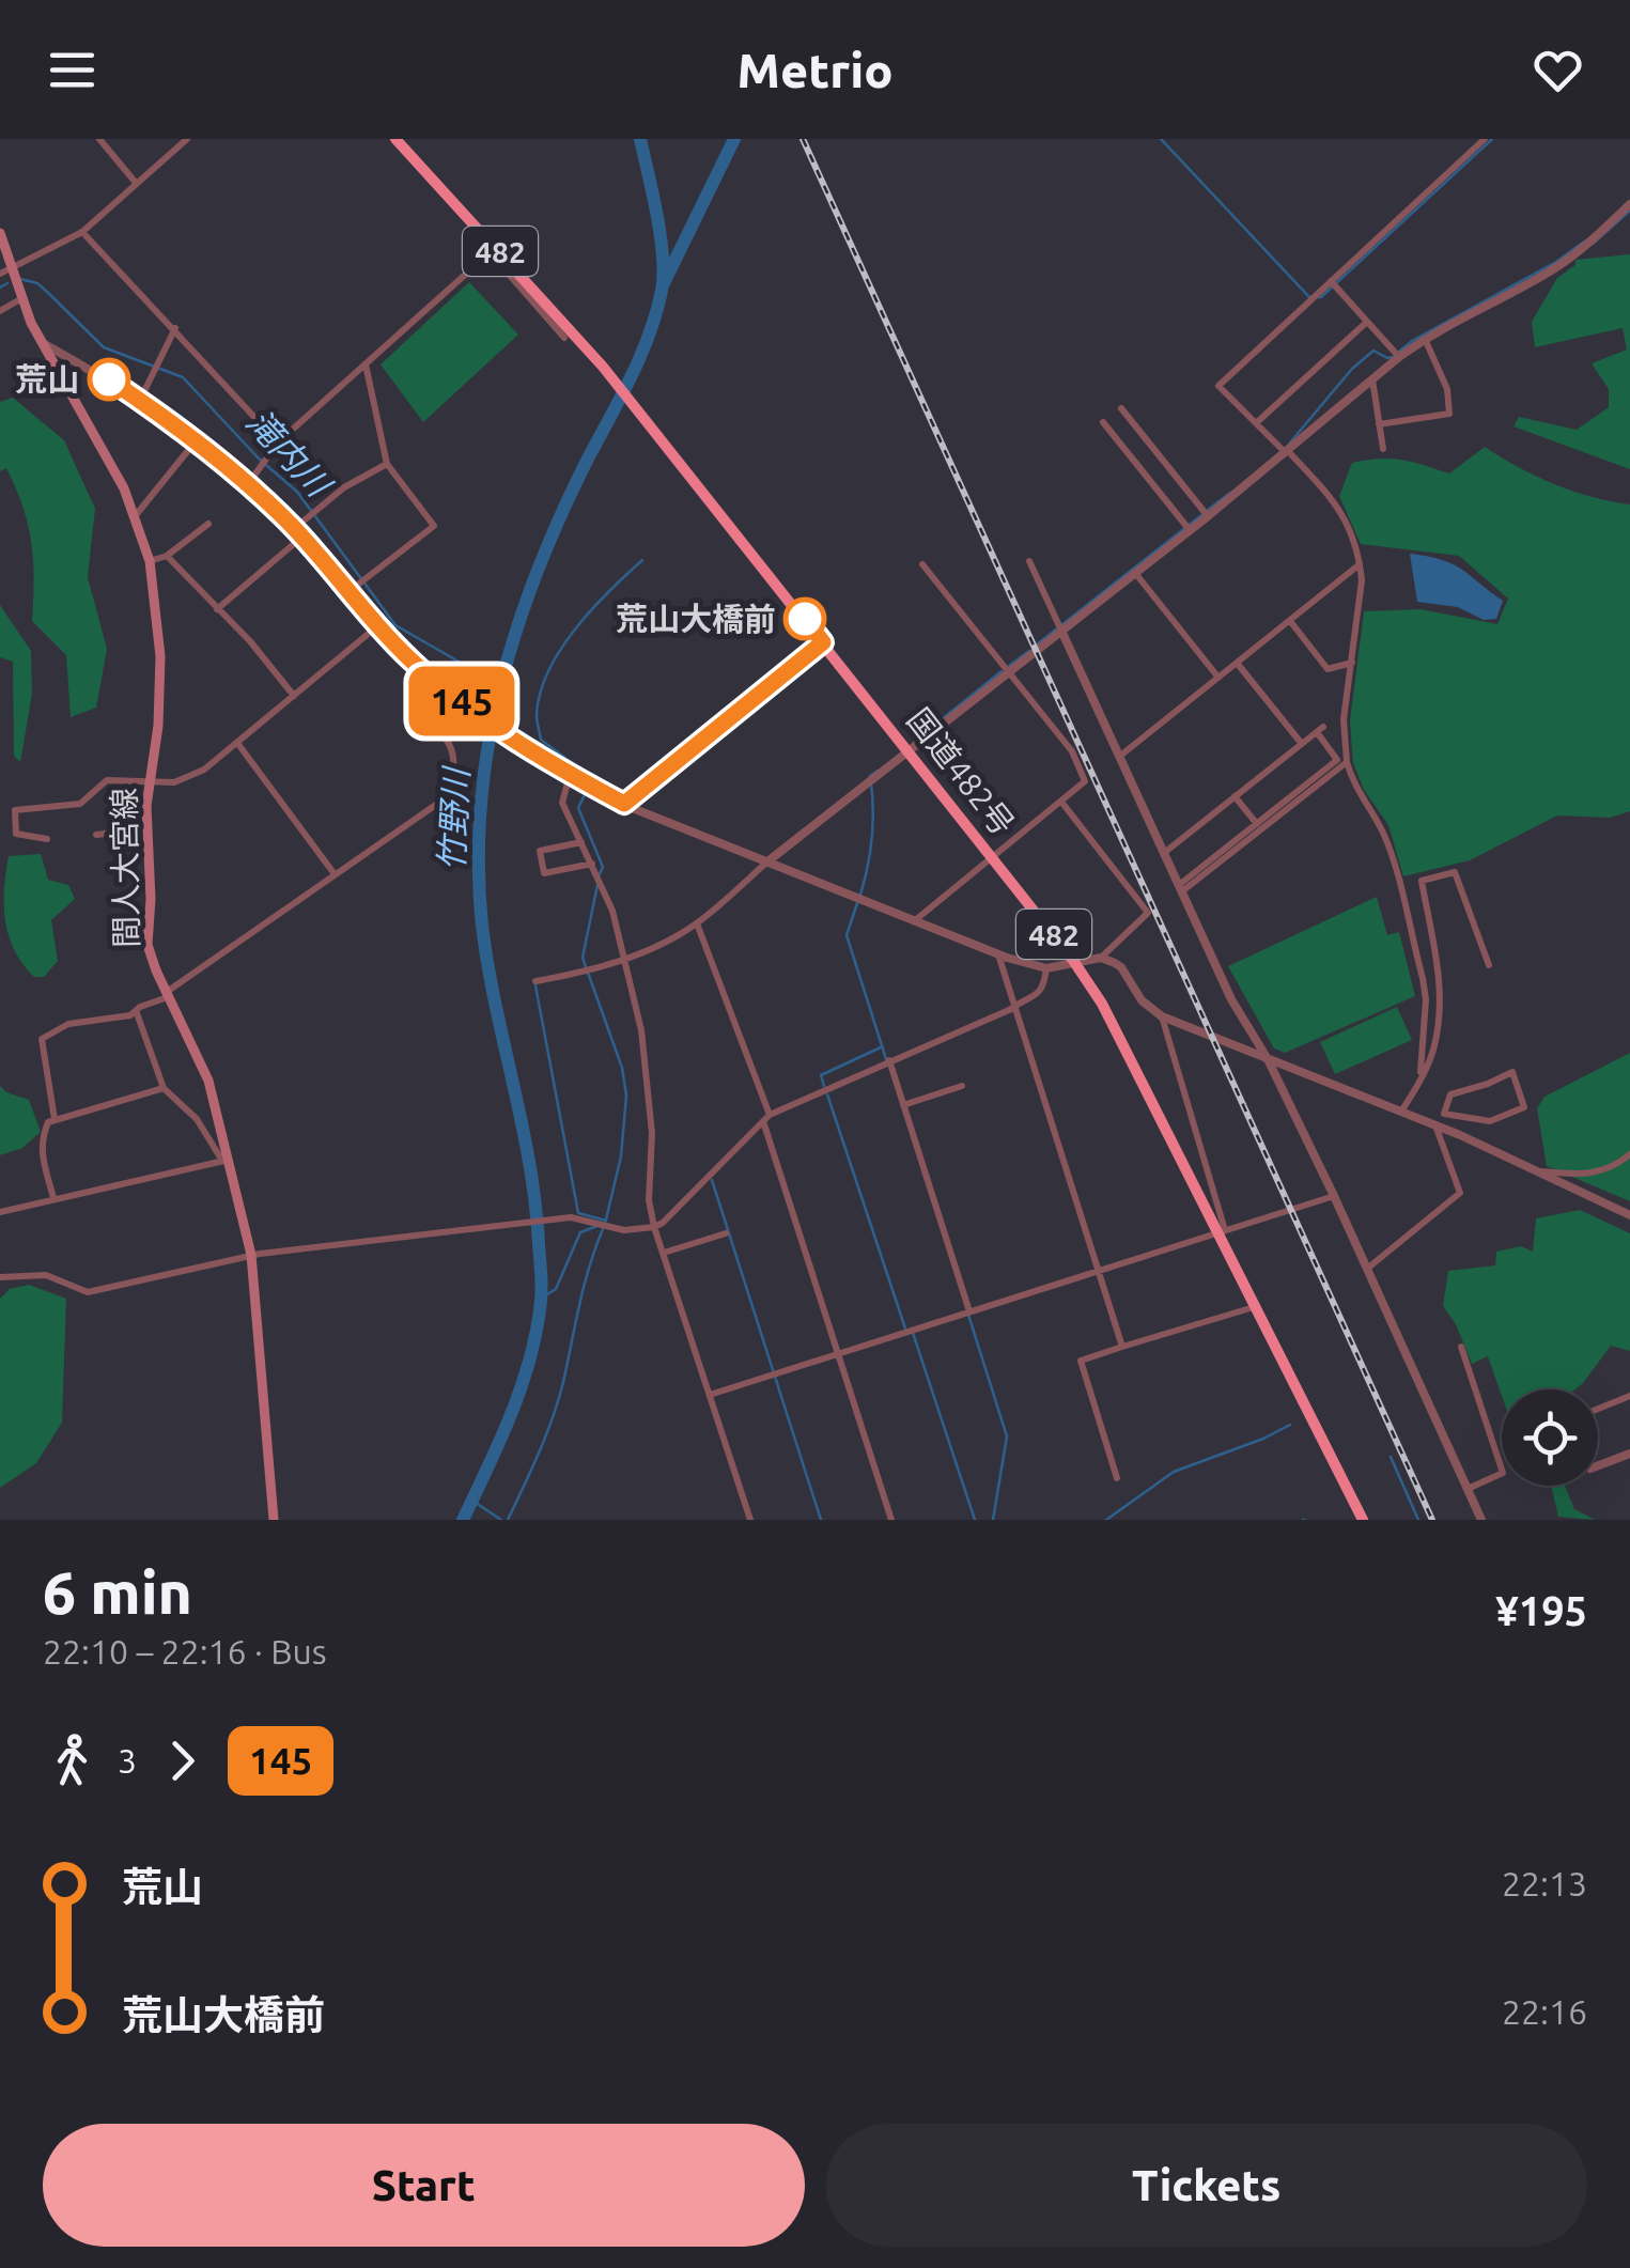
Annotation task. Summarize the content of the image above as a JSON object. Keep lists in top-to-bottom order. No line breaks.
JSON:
{"streets":{"highway":["482","国道482号"],"main road":["間人大宮線"]},"water":["滝内川","竹野川"],"places":["荒山","荒山大橋前"],"lines":["bus line 145"],"page":{"header":"Metrio","on_map":"145","heading":["6 min","22:10 – 22:16 · Bus","¥195"],"legs":["3","145"],"list":[{"name":"荒山","value":"22:13"},{"name":"荒山大橋前","value":"22:16"}],"buttons":["Start","Tickets"]}}
